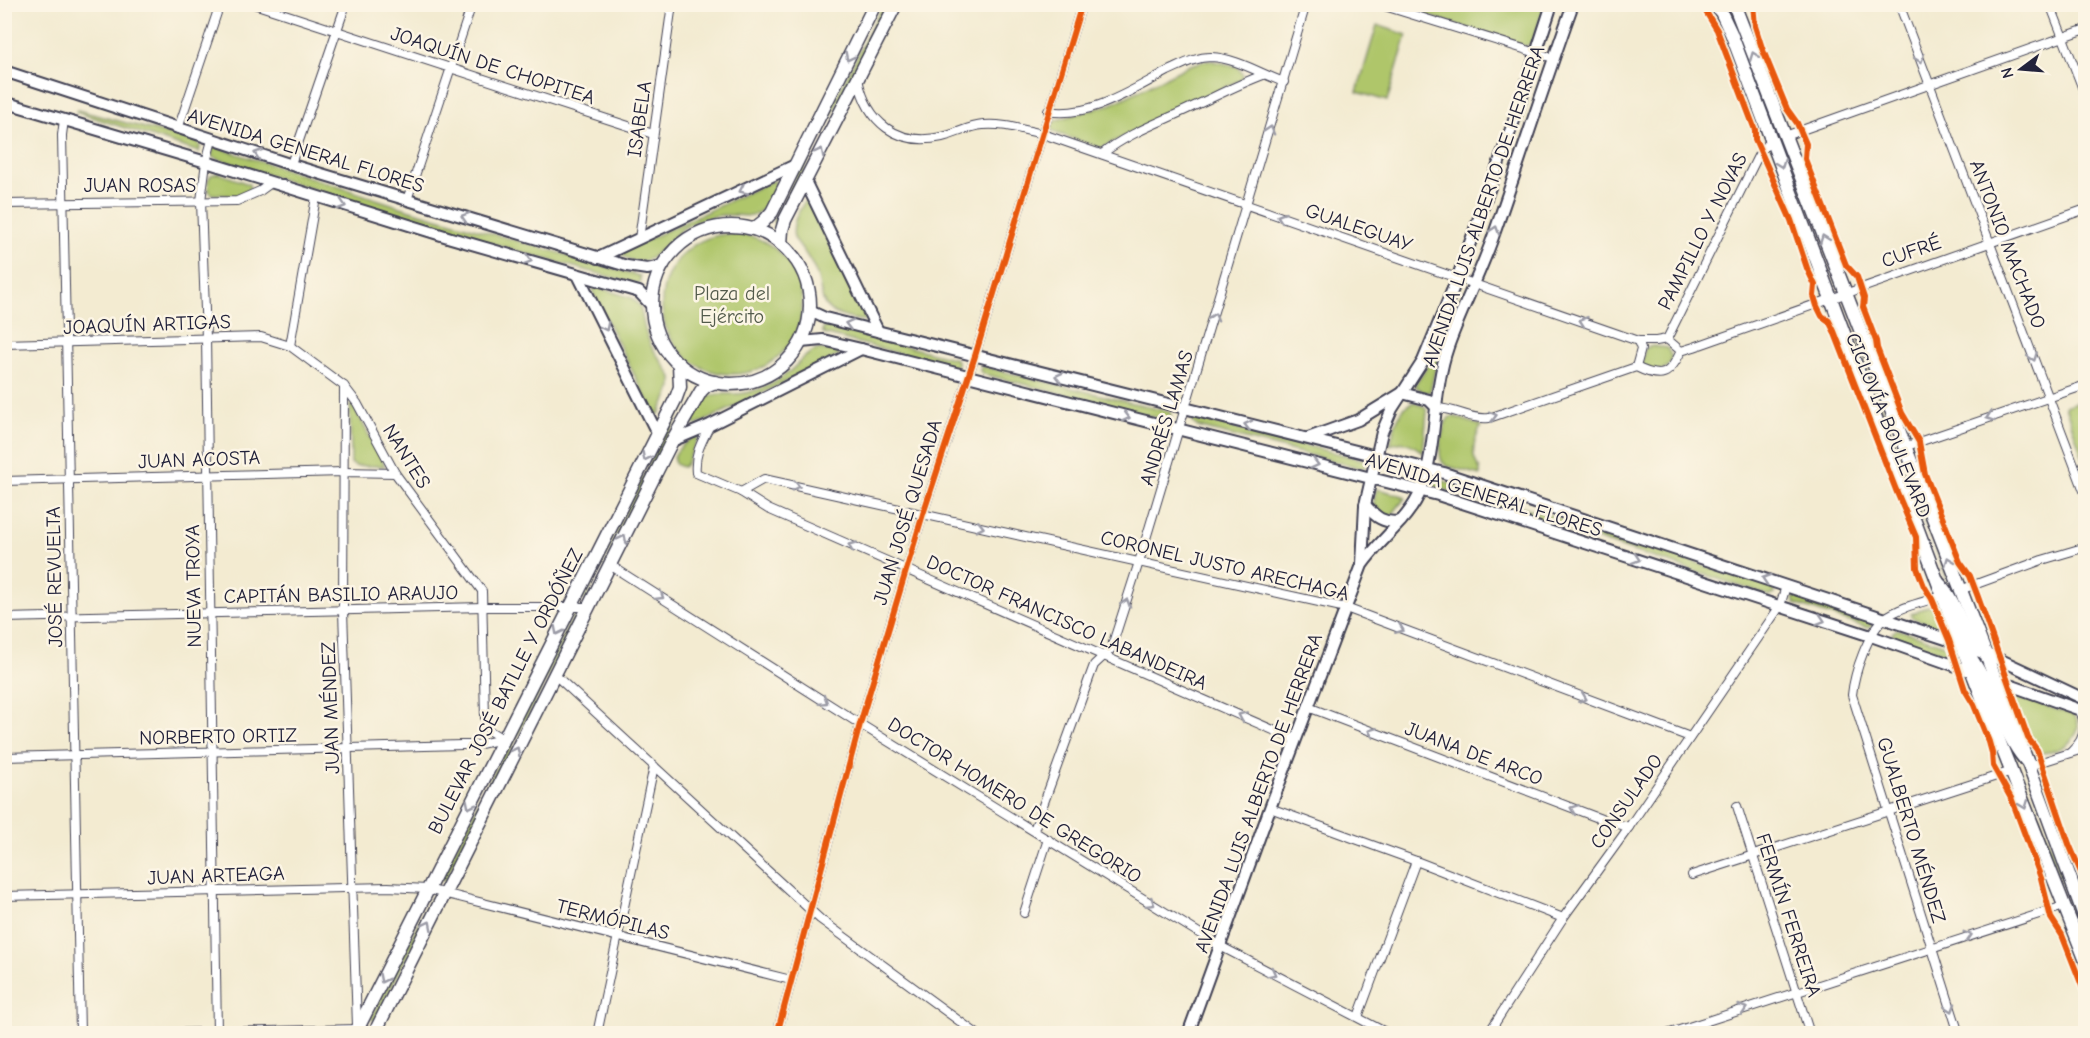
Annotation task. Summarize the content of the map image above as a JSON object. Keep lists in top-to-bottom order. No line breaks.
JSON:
{"streets":{"main road":["AVENIDA GENERAL FLORES","AVENIDA LUIS ALBERTO DE HERRERA","BULEVAR JOSÉ BATLLE Y ORDÓÑEZ"],"street":["JOAQUÍN DE CHOPITEA","ISABELA","JUAN ROSAS","GUALEGUAY","PAMPILLO Y NOVAS","ANTONIO MACHADO","CUFRÉ","JOAQUÍN ARTIGAS","ANDRÉS LAMAS","NANTES","JUAN ACOSTA","JUAN JOSÉ QUESADA","CORONEL JUSTO ARECHAGA","JOSÉ REVUELTA","NUEVA TROYA","CAPITÁN BASILIO ARAUJO","DOCTOR FRANCISCO LABANDEIRA","JUAN MÉNDEZ","NORBERTO ORTIZ","JUANA DE ARCO","DOCTOR HOMERO DE GREGORIO","CONSULADO","GUALBERTO MÉNDEZ","JUAN ARTEAGA","FERMÍN FERREIRA","TERMÓPILAS"],"cycle path":["CICLOVÍA BOULEVARD"]},"crossings":[["JOAQUÍN DE CHOPITEA","ISABELA"],["AVENIDA GENERAL FLORES","JUAN ROSAS"],["AVENIDA GENERAL FLORES","AVENIDA LUIS ALBERTO DE HERRERA"],["AVENIDA GENERAL FLORES","ANDRÉS LAMAS"],["AVENIDA GENERAL FLORES","JUAN JOSÉ QUESADA"],["AVENIDA GENERAL FLORES","JOSÉ REVUELTA"],["AVENIDA GENERAL FLORES","NUEVA TROYA"],["AVENIDA GENERAL FLORES","BULEVAR JOSÉ BATLLE Y ORDÓÑEZ"],["AVENIDA GENERAL FLORES","CONSULADO"],["AVENIDA GENERAL FLORES","GUALBERTO MÉNDEZ"],["JUAN ROSAS","JOSÉ REVUELTA"],["JUAN ROSAS","NUEVA TROYA"],["AVENIDA LUIS ALBERTO DE HERRERA","GUALEGUAY"],["AVENIDA LUIS ALBERTO DE HERRERA","CORONEL JUSTO ARECHAGA"],["AVENIDA LUIS ALBERTO DE HERRERA","DOCTOR FRANCISCO LABANDEIRA"],["AVENIDA LUIS ALBERTO DE HERRERA","JUANA DE ARCO"],["AVENIDA LUIS ALBERTO DE HERRERA","DOCTOR HOMERO DE GREGORIO"],["GUALEGUAY","PAMPILLO Y NOVAS"],["GUALEGUAY","ANDRÉS LAMAS"],["GUALEGUAY","JUAN JOSÉ QUESADA"],["ANTONIO MACHADO","CUFRÉ"],["JOAQUÍN ARTIGAS","NANTES"],["JOAQUÍN ARTIGAS","JOSÉ REVUELTA"],["JOAQUÍN ARTIGAS","NUEVA TROYA"],["ANDRÉS LAMAS","CORONEL JUSTO ARECHAGA"],["ANDRÉS LAMAS","DOCTOR FRANCISCO LABANDEIRA"],["ANDRÉS LAMAS","DOCTOR HOMERO DE GREGORIO"],["NANTES","JUAN ACOSTA"],["NANTES","CAPITÁN BASILIO ARAUJO"],["NANTES","BULEVAR JOSÉ BATLLE Y ORDÓÑEZ"],["NANTES","JUAN MÉNDEZ"],["NANTES","NORBERTO ORTIZ"],["JUAN ACOSTA","JOSÉ REVUELTA"],["JUAN ACOSTA","NUEVA TROYA"],["JUAN ACOSTA","JUAN MÉNDEZ"],["JUAN JOSÉ QUESADA","CORONEL JUSTO ARECHAGA"],["JUAN JOSÉ QUESADA","DOCTOR FRANCISCO LABANDEIRA"],["JUAN JOSÉ QUESADA","DOCTOR HOMERO DE GREGORIO"],["JUAN JOSÉ QUESADA","TERMÓPILAS"],["CORONEL JUSTO ARECHAGA","DOCTOR FRANCISCO LABANDEIRA"],["CORONEL JUSTO ARECHAGA","CONSULADO"],["JOSÉ REVUELTA","CAPITÁN BASILIO ARAUJO"],["JOSÉ REVUELTA","NORBERTO ORTIZ"],["JOSÉ REVUELTA","JUAN ARTEAGA"],["NUEVA TROYA","CAPITÁN BASILIO ARAUJO"],["NUEVA TROYA","NORBERTO ORTIZ"],["NUEVA TROYA","JUAN ARTEAGA"],["CAPITÁN BASILIO ARAUJO","BULEVAR JOSÉ BATLLE Y ORDÓÑEZ"],["CAPITÁN BASILIO ARAUJO","JUAN MÉNDEZ"],["BULEVAR JOSÉ BATLLE Y ORDÓÑEZ","JUAN MÉNDEZ"],["BULEVAR JOSÉ BATLLE Y ORDÓÑEZ","NORBERTO ORTIZ"],["BULEVAR JOSÉ BATLLE Y ORDÓÑEZ","DOCTOR HOMERO DE GREGORIO"],["BULEVAR JOSÉ BATLLE Y ORDÓÑEZ","JUAN ARTEAGA"],["BULEVAR JOSÉ BATLLE Y ORDÓÑEZ","TERMÓPILAS"],["JUAN MÉNDEZ","NORBERTO ORTIZ"],["JUAN MÉNDEZ","JUAN ARTEAGA"],["JUANA DE ARCO","CONSULADO"],["JUAN ARTEAGA","TERMÓPILAS"]],"one_way":["GUALEGUAY","ANTONIO MACHADO","ANDRÉS LAMAS","CORONEL JUSTO ARECHAGA","DOCTOR FRANCISCO LABANDEIRA","JUANA DE ARCO","DOCTOR HOMERO DE GREGORIO"],"parks":["Plaza del Ejército"],"north":"left"}
